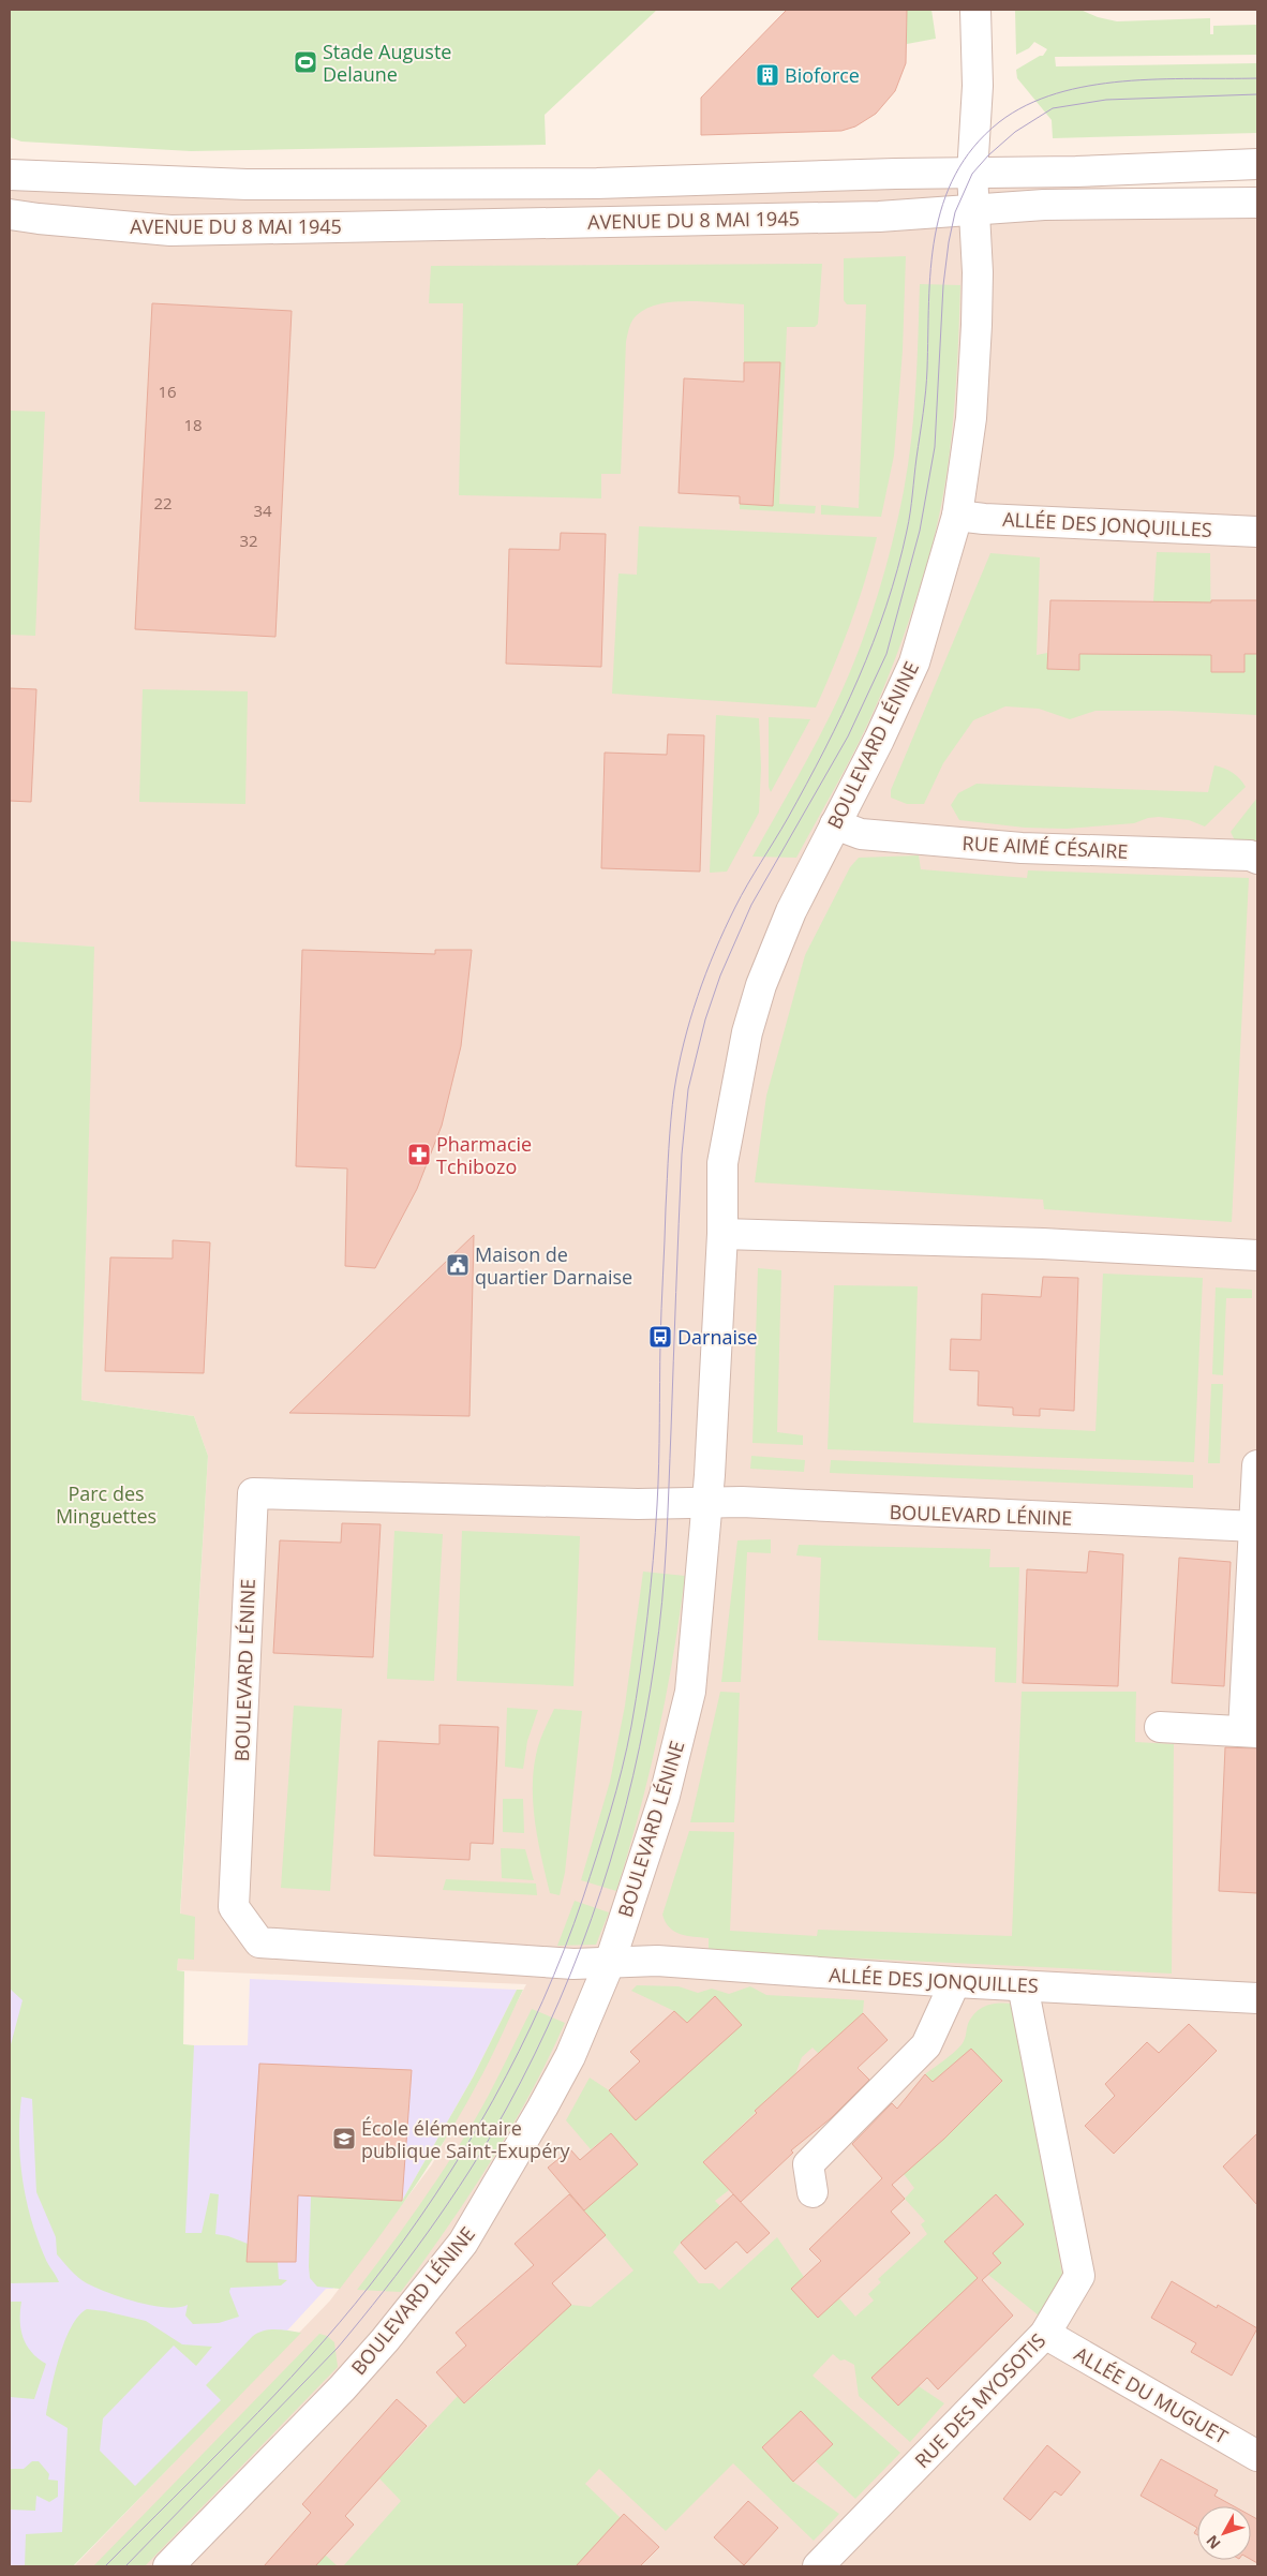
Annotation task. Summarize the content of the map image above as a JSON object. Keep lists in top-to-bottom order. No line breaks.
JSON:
{"streets":{"street":["AVENUE DU 8 MAI 1945","ALLÉE DES JONQUILLES","BOULEVARD LÉNINE","RUE AIMÉ CÉSAIRE","ALLÉE DU MUGUET","RUE DES MYOSOTIS"]},"crossings":[["AVENUE DU 8 MAI 1945","BOULEVARD LÉNINE"],["ALLÉE DES JONQUILLES","BOULEVARD LÉNINE"],["ALLÉE DES JONQUILLES","RUE DES MYOSOTIS"],["BOULEVARD LÉNINE","RUE AIMÉ CÉSAIRE"],["ALLÉE DU MUGUET","RUE DES MYOSOTIS"]],"parks":["Parc des Minguettes"],"places":{"sports":["Stade Auguste Delaune"],"building":["Bioforce"],"pharmacy":["Pharmacie Tchibozo"],"public building":["Maison de quartier Darnaise"],"bus stop":["Darnaise"],"school or university":["École élémentaire publique Saint-Exupéry"]},"house_numbers":["16","18","22","34","32"],"north":"bottom left"}
